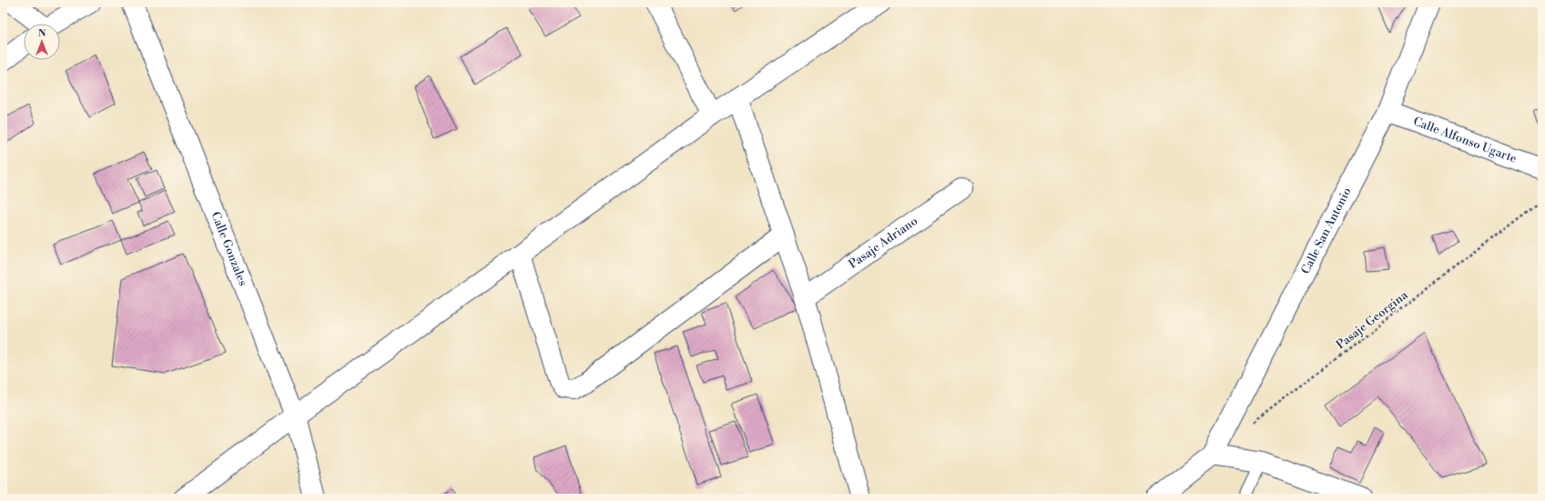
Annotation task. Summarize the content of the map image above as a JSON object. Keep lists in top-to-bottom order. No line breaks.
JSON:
{"streets":{"street":["Calle Alfonso Ugarte","Calle San Antonio","Pasaje Adriano","Calle Gonzales"],"path":["Pasaje Georgina"]},"crossings":[["Calle Alfonso Ugarte","Calle San Antonio"]],"north":"top"}
